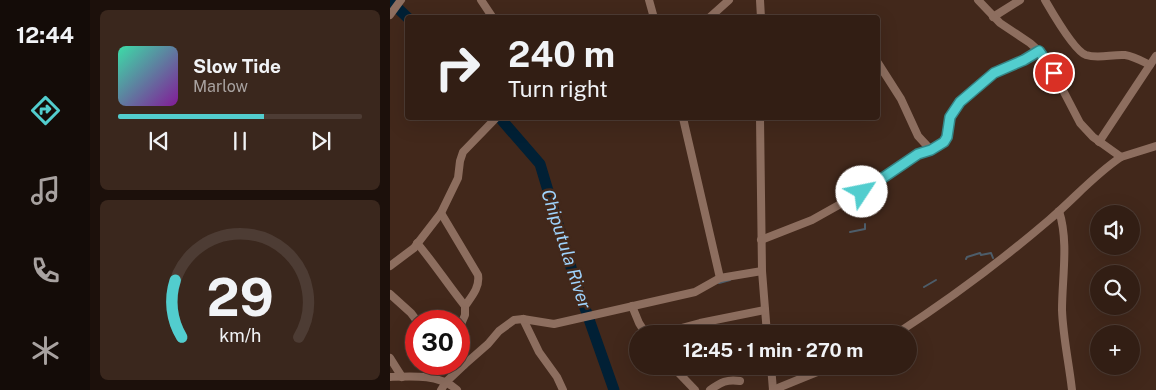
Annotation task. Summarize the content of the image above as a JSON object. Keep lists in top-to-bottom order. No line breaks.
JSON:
{"water":["Chiputula River"],"page":{"tabs":"12:44","turn":["240 m","Turn right"],"song":["Slow Tide","Marlow"],"map_buttons":"+","limit":"30","trip":"12:45 · 1 min · 270 m","gauge":["29","km/h"]}}
